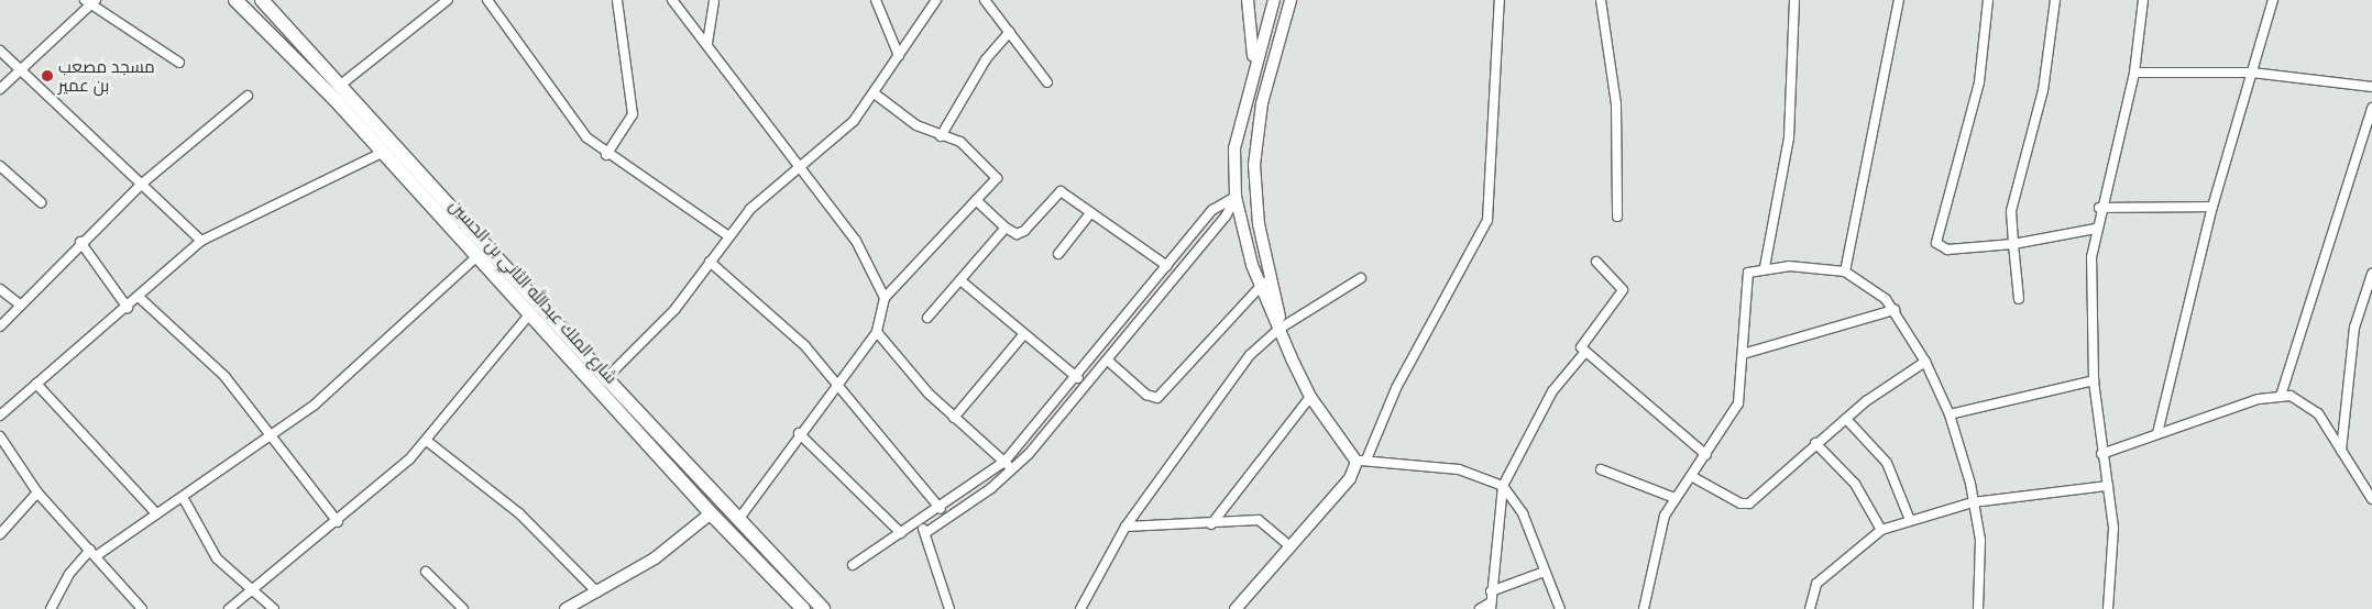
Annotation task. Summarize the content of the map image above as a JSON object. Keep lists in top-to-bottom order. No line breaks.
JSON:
{"streets":{"main road":["شارع الملك عبدالله الثاني بن الحسين"]},"places":["مسجد مصعب بن عمير"]}
